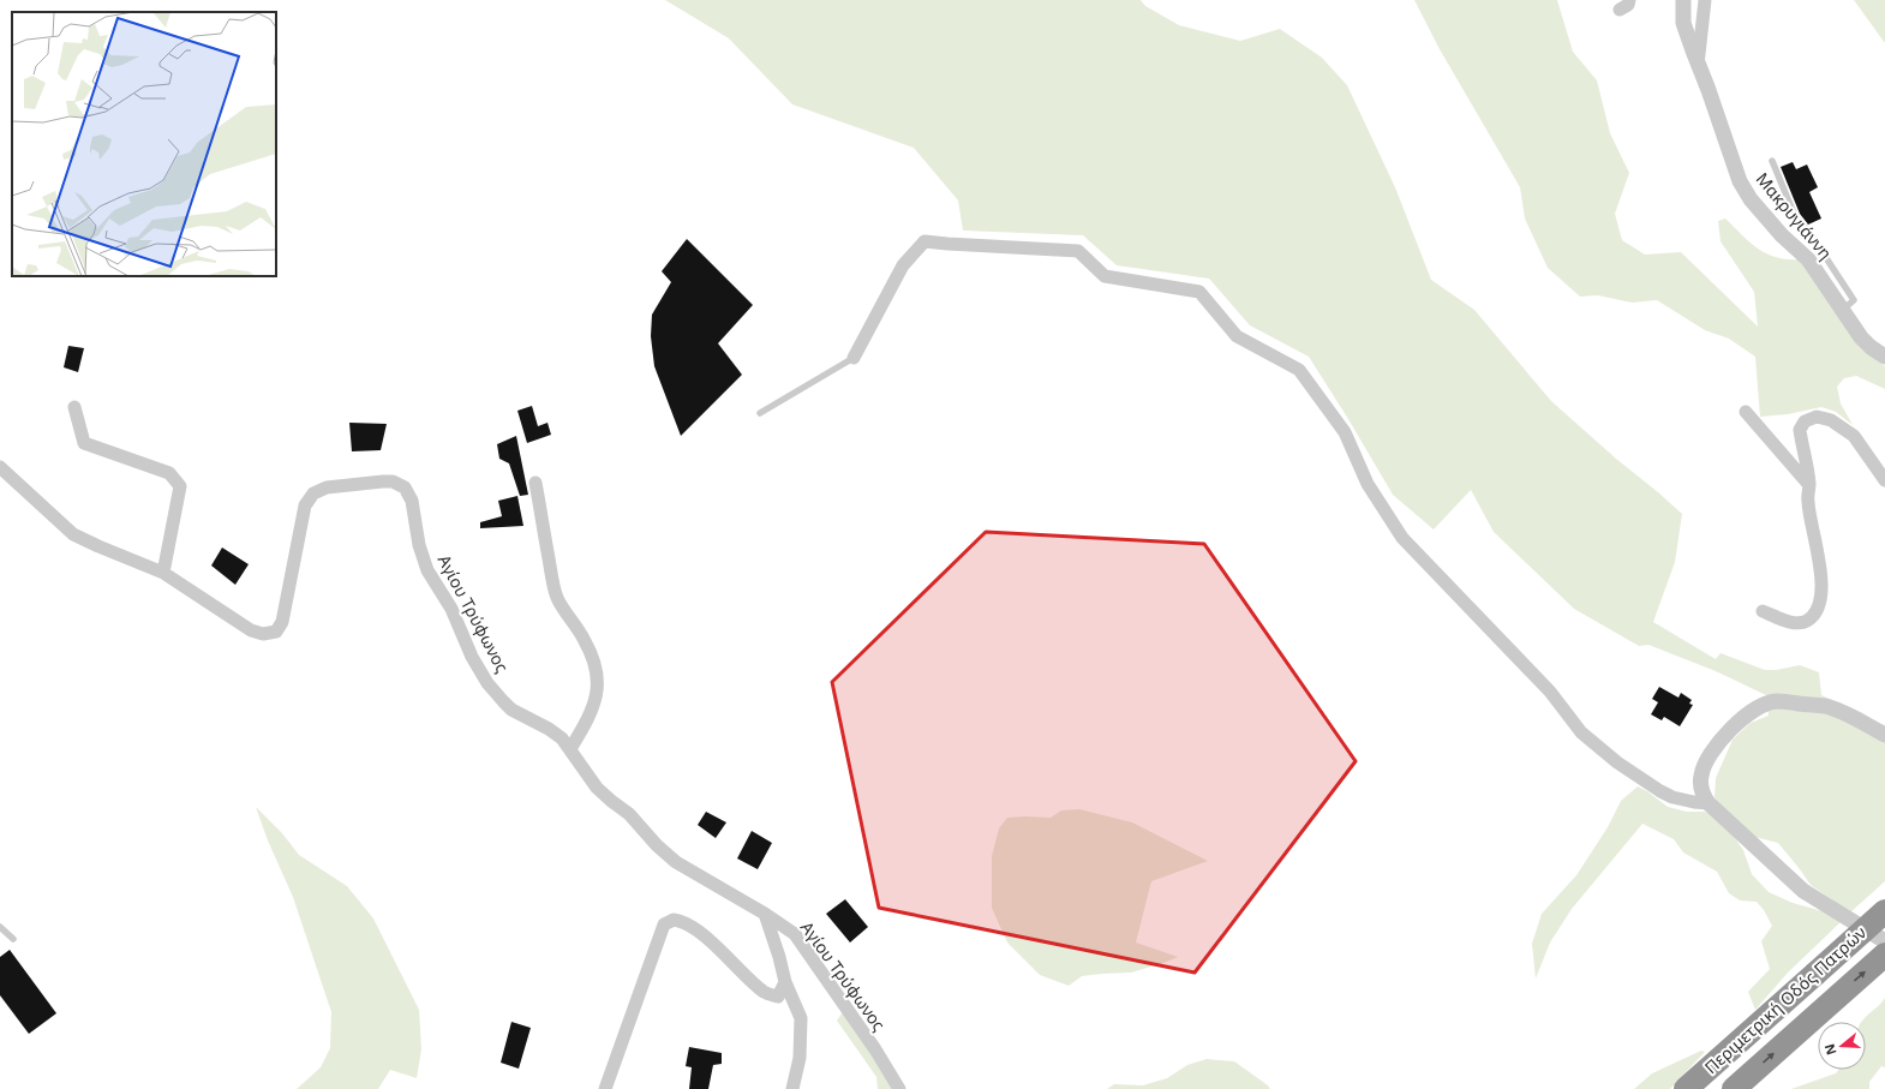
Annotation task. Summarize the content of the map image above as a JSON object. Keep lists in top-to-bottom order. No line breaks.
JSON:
{"streets":{"highway":["Περιμετρική Οδός Πατρών"],"street":["Μακρυγιάννη","Αγίου Τρύφωνος"]},"north":"left"}
